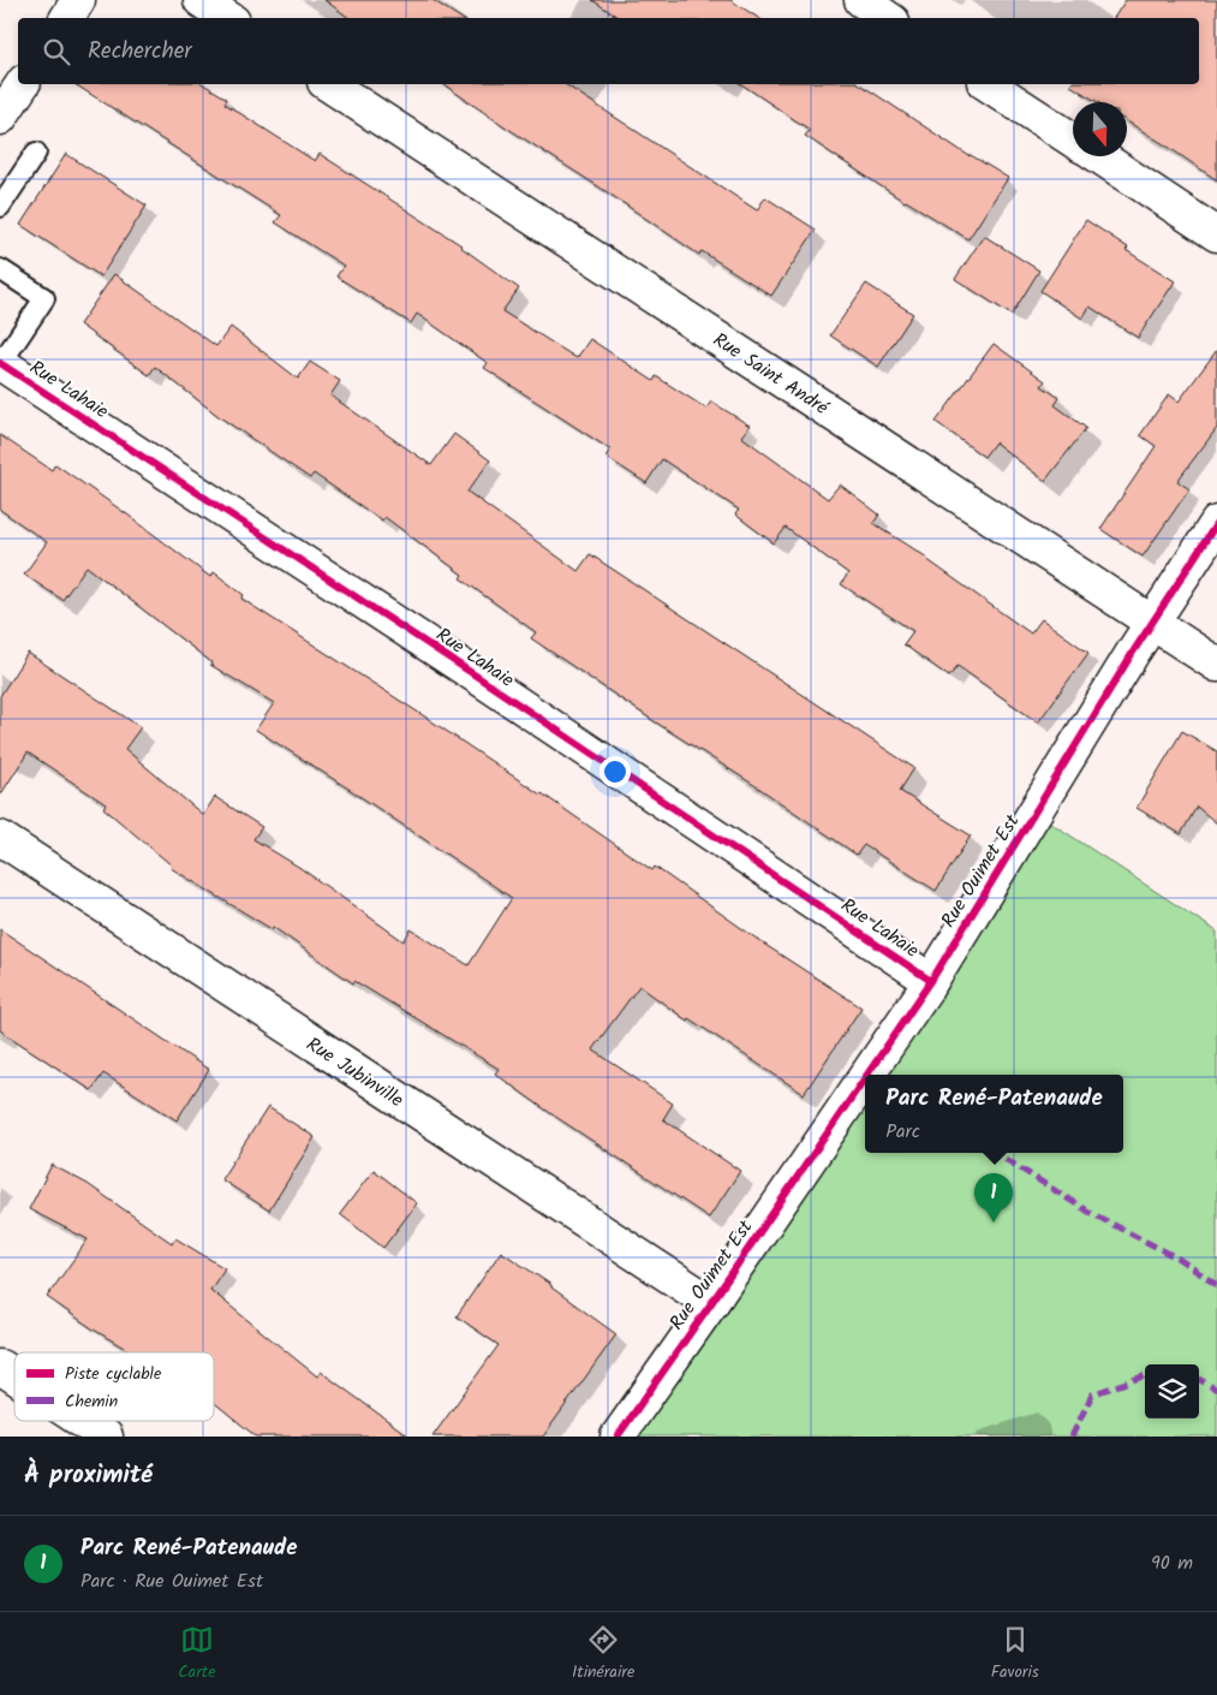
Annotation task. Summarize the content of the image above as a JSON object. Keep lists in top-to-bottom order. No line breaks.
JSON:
{"streets":{"street":["Rue Saint André","Rue Lahaie","Rue Ouimet Est","Rue Jubinville"]},"crossings":[["Rue Saint André","Rue Ouimet Est"],["Rue Lahaie","Rue Ouimet Est"],["Rue Ouimet Est","Rue Jubinville"]],"legend":["Piste cyclable","Chemin"],"north":"bottom","page":{"search":"Rechercher","popup":["Parc René-Patenaude","Parc"],"pins":"1","heading":"À proximité","list":[{"mark":"1","name":"Parc René-Patenaude","note":"Parc · Rue Ouimet Est","value":"90 m"}],"nav":["Carte","Itinéraire","Favoris"]}}
